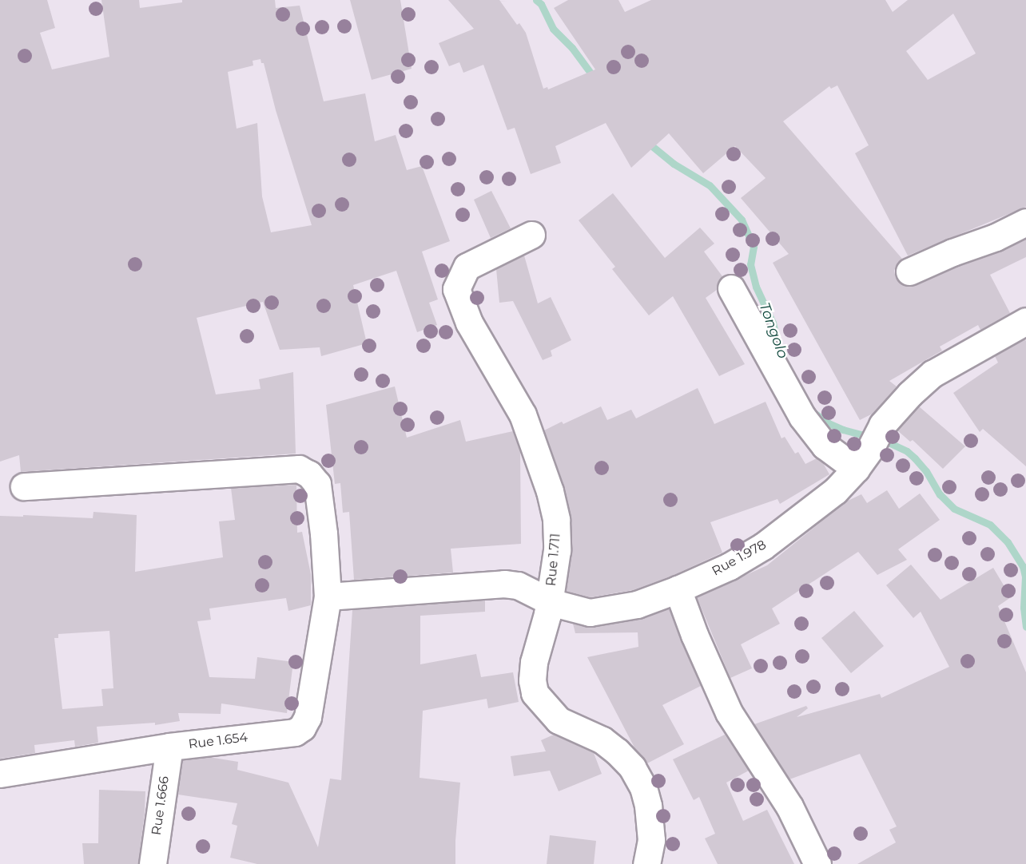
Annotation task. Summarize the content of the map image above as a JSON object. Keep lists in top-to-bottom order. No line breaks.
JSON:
{"streets":{"street":["Rue 1.978","Rue 1.711","Rue 1.654","Rue 1.666"]},"crossings":[["Rue 1.978","Rue 1.711"],["Rue 1.654","Rue 1.666"]],"water":["Tongolo"]}
